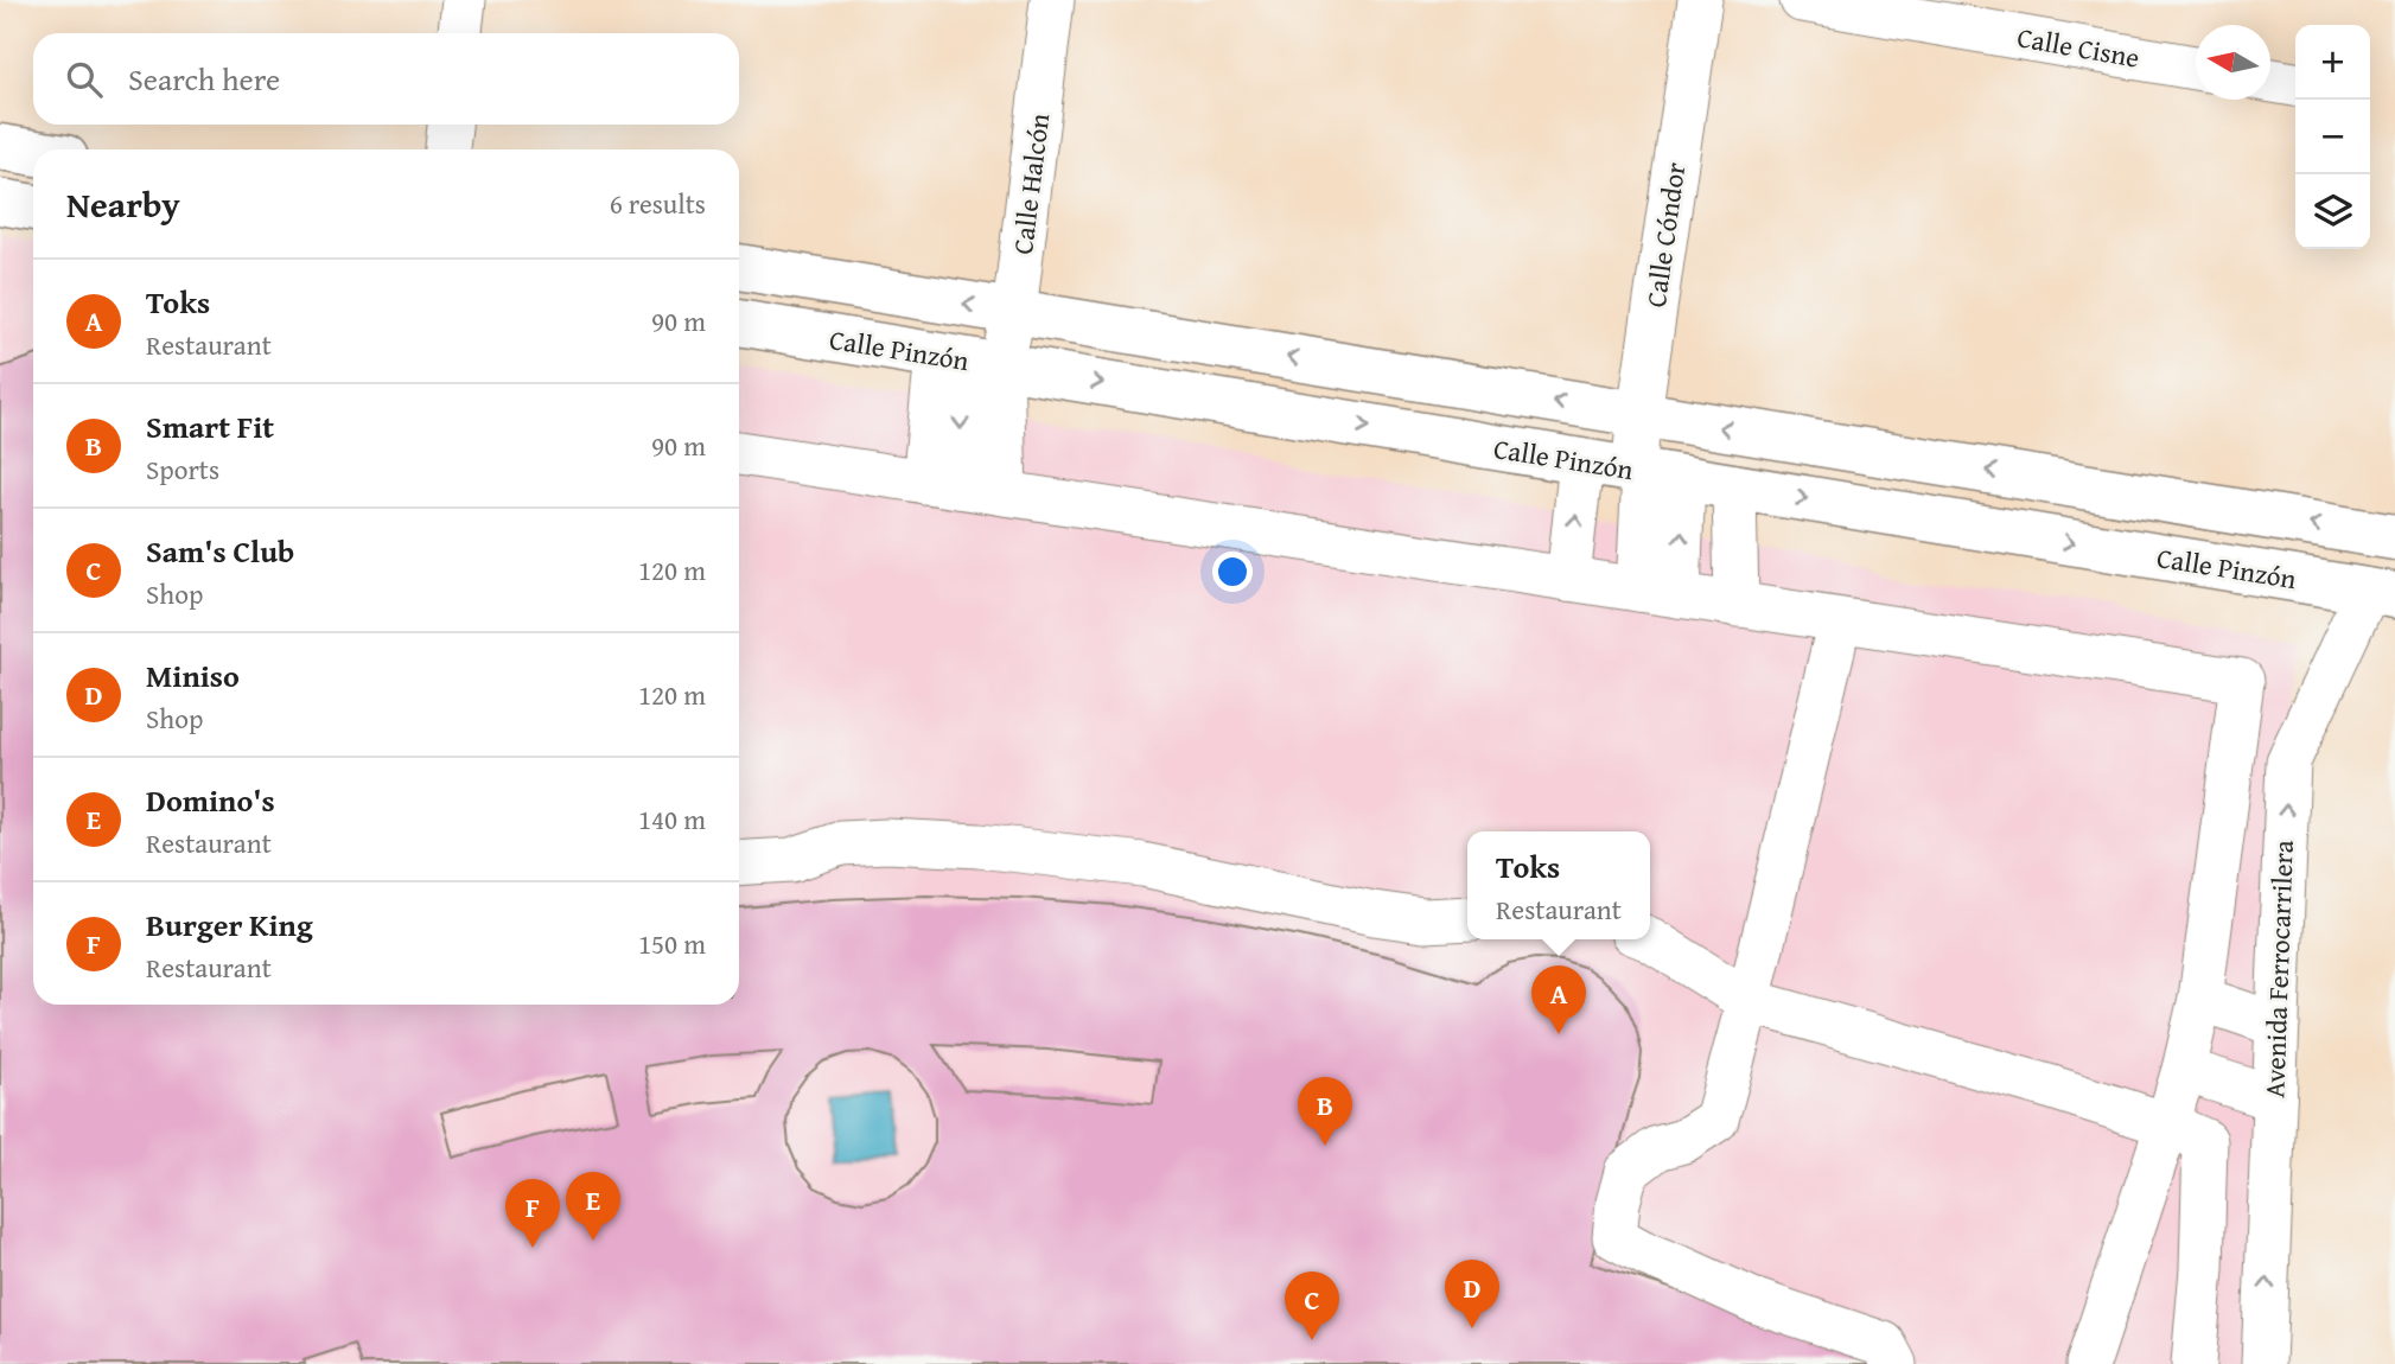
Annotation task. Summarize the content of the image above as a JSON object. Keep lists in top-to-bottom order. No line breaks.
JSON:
{"streets":{"main road":["Calle Pinzón"],"street":["Calle Cisne","Calle Halcón","Calle Cóndor","Avenida Ferrocarrilera"]},"crossings":[["Calle Halcón","Calle Pinzón"],["Calle Cóndor","Calle Pinzón"],["Calle Pinzón","Avenida Ferrocarrilera"]],"north":"left","page":{"map_buttons":["+","−"],"search":"Search here","heading":["Nearby","6 results"],"list":[{"mark":"A","name":"Toks","note":"Restaurant","value":"90 m"},{"mark":"B","name":"Smart Fit","note":"Sports","value":"90 m"},{"mark":"C","name":"Sam's Club","note":"Shop","value":"120 m"},{"mark":"D","name":"Miniso","note":"Shop","value":"120 m"},{"mark":"E","name":"Domino's","note":"Restaurant","value":"140 m"},{"mark":"F","name":"Burger King","note":"Restaurant","value":"150 m"}],"popup":["Toks","Restaurant"],"pins":["A","B","E","F","D","C"]}}
